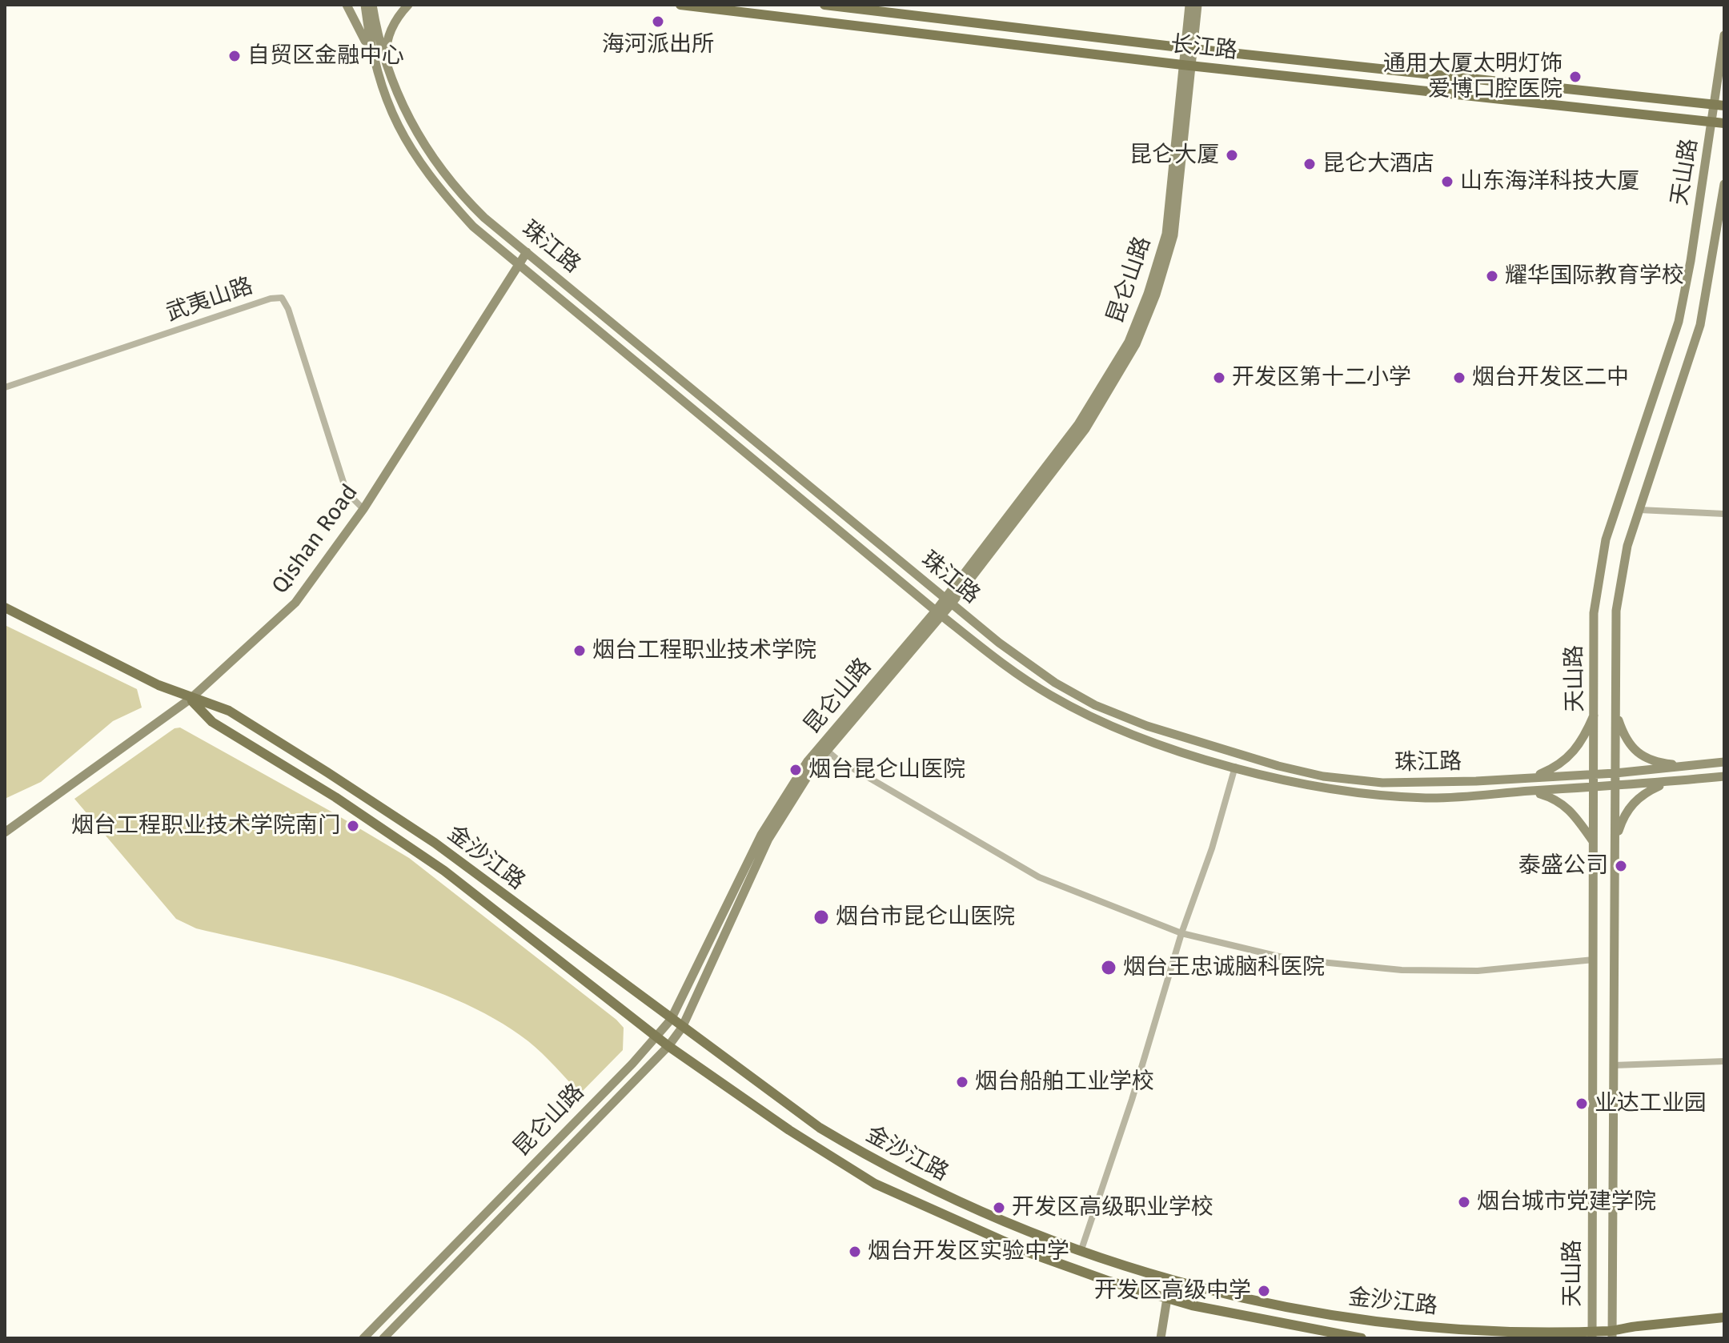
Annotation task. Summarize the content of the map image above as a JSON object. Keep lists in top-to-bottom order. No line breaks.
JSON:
{"streets":{"main road":["长江路","金沙江路"],"street":["天山路","珠江路","昆仑山路","武夷山路","Qishan Road"]},"crossings":[["长江路","天山路"],["长江路","昆仑山路"],["天山路","珠江路"],["天山路","金沙江路"],["珠江路","昆仑山路"],["珠江路","Qishan Road"],["昆仑山路","金沙江路"],["武夷山路","Qishan Road"],["Qishan Road","金沙江路"]],"places":["海河派出所","自贸区金融中心","通用大厦太明灯饰 爱博口腔医院","昆仑大厦","昆仑大酒店","山东海洋科技大厦","耀华国际教育学校","开发区第十二小学","烟台开发区二中","烟台工程职业技术学院","烟台昆仑山医院","烟台工程职业技术学院南门","泰盛公司","烟台市昆仑山医院","烟台王忠诚脑科医院","烟台船舶工业学校","业达工业园","烟台城市党建学院","开发区高级职业学校","烟台开发区实验中学","开发区高级中学"]}
